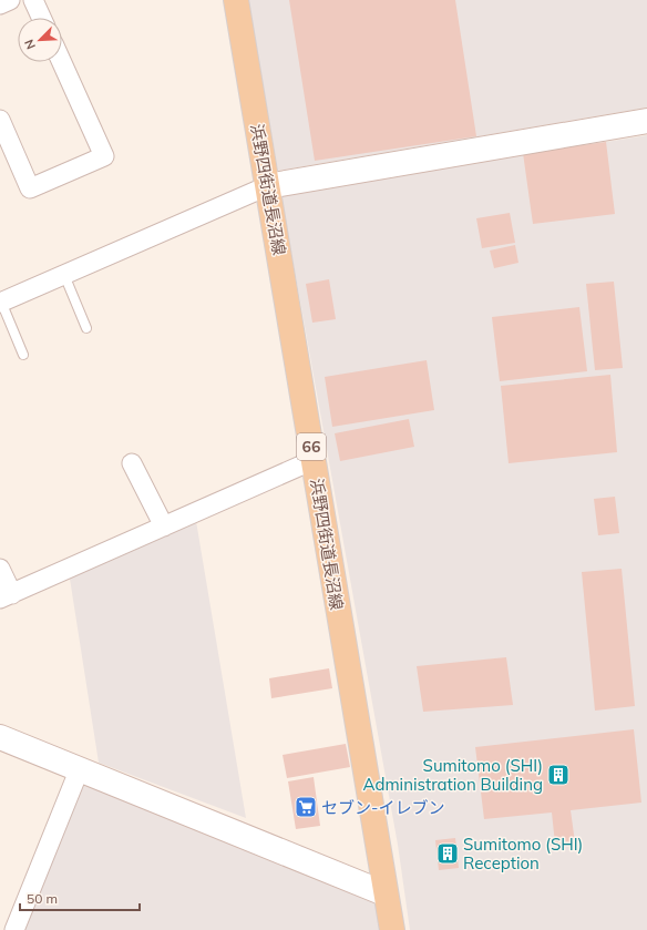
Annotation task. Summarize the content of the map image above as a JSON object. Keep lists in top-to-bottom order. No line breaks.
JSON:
{"streets":{"main road":["浜野四街道長沼線","66"]},"places":{"building":["Sumitomo (SHI) Administration Building","Sumitomo (SHI) Reception"],"supermarket":["セブン-イレブン"]},"scale_bar":"50 m","north":"bottom left"}
